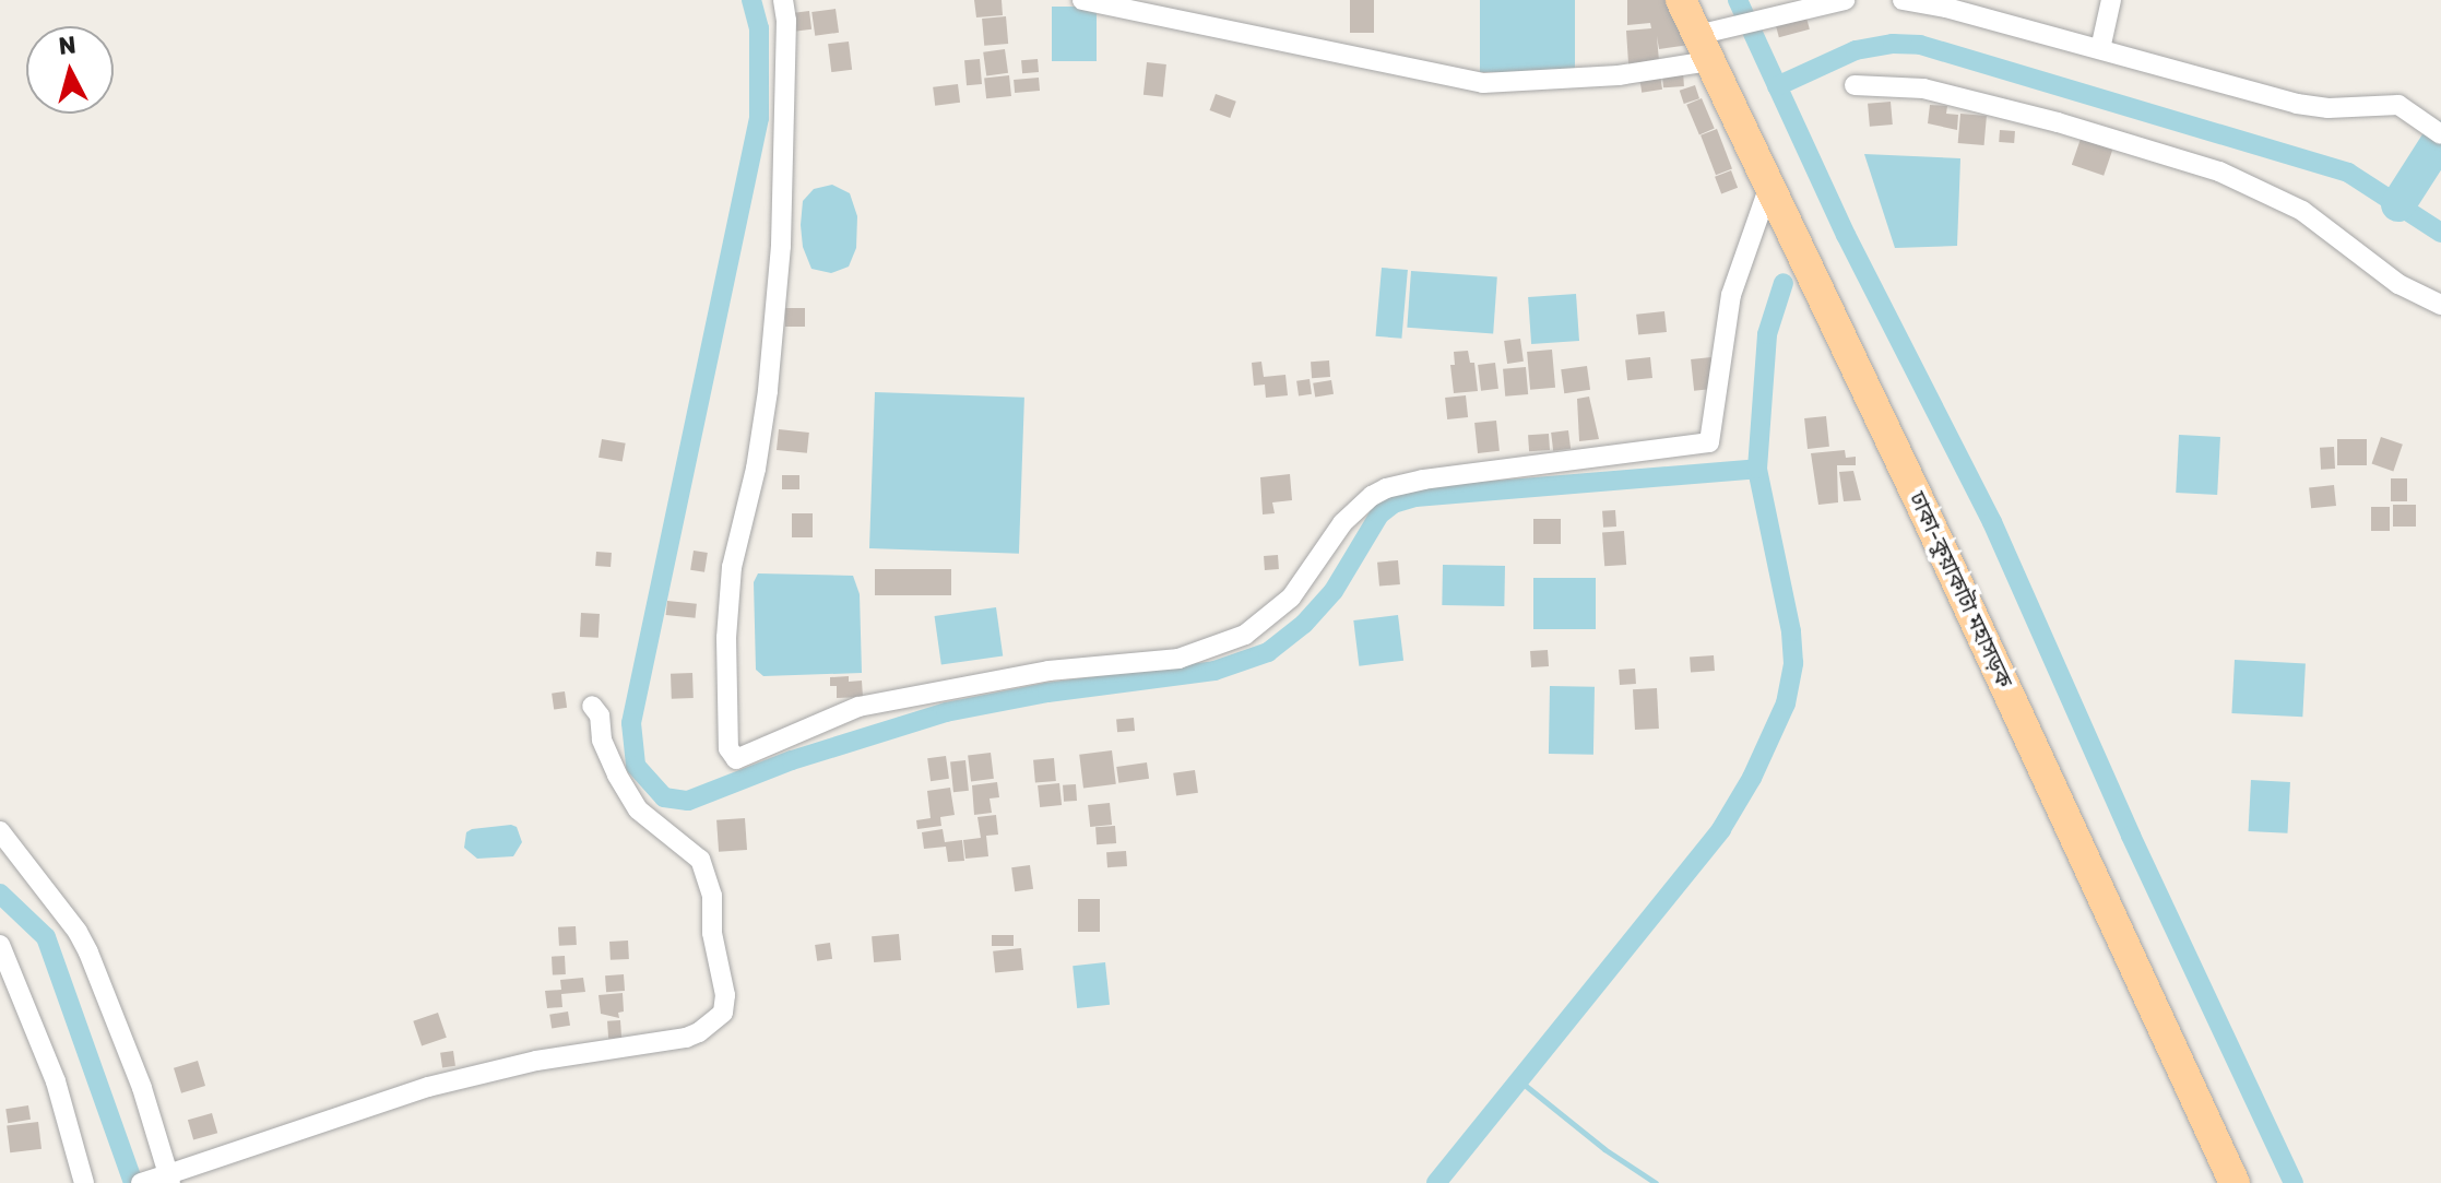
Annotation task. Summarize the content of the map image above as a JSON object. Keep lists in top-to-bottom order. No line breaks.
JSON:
{"streets":{"main road":["ঢাকা-কুয়াকাটা মহাসড়ক"]},"north":"top"}
